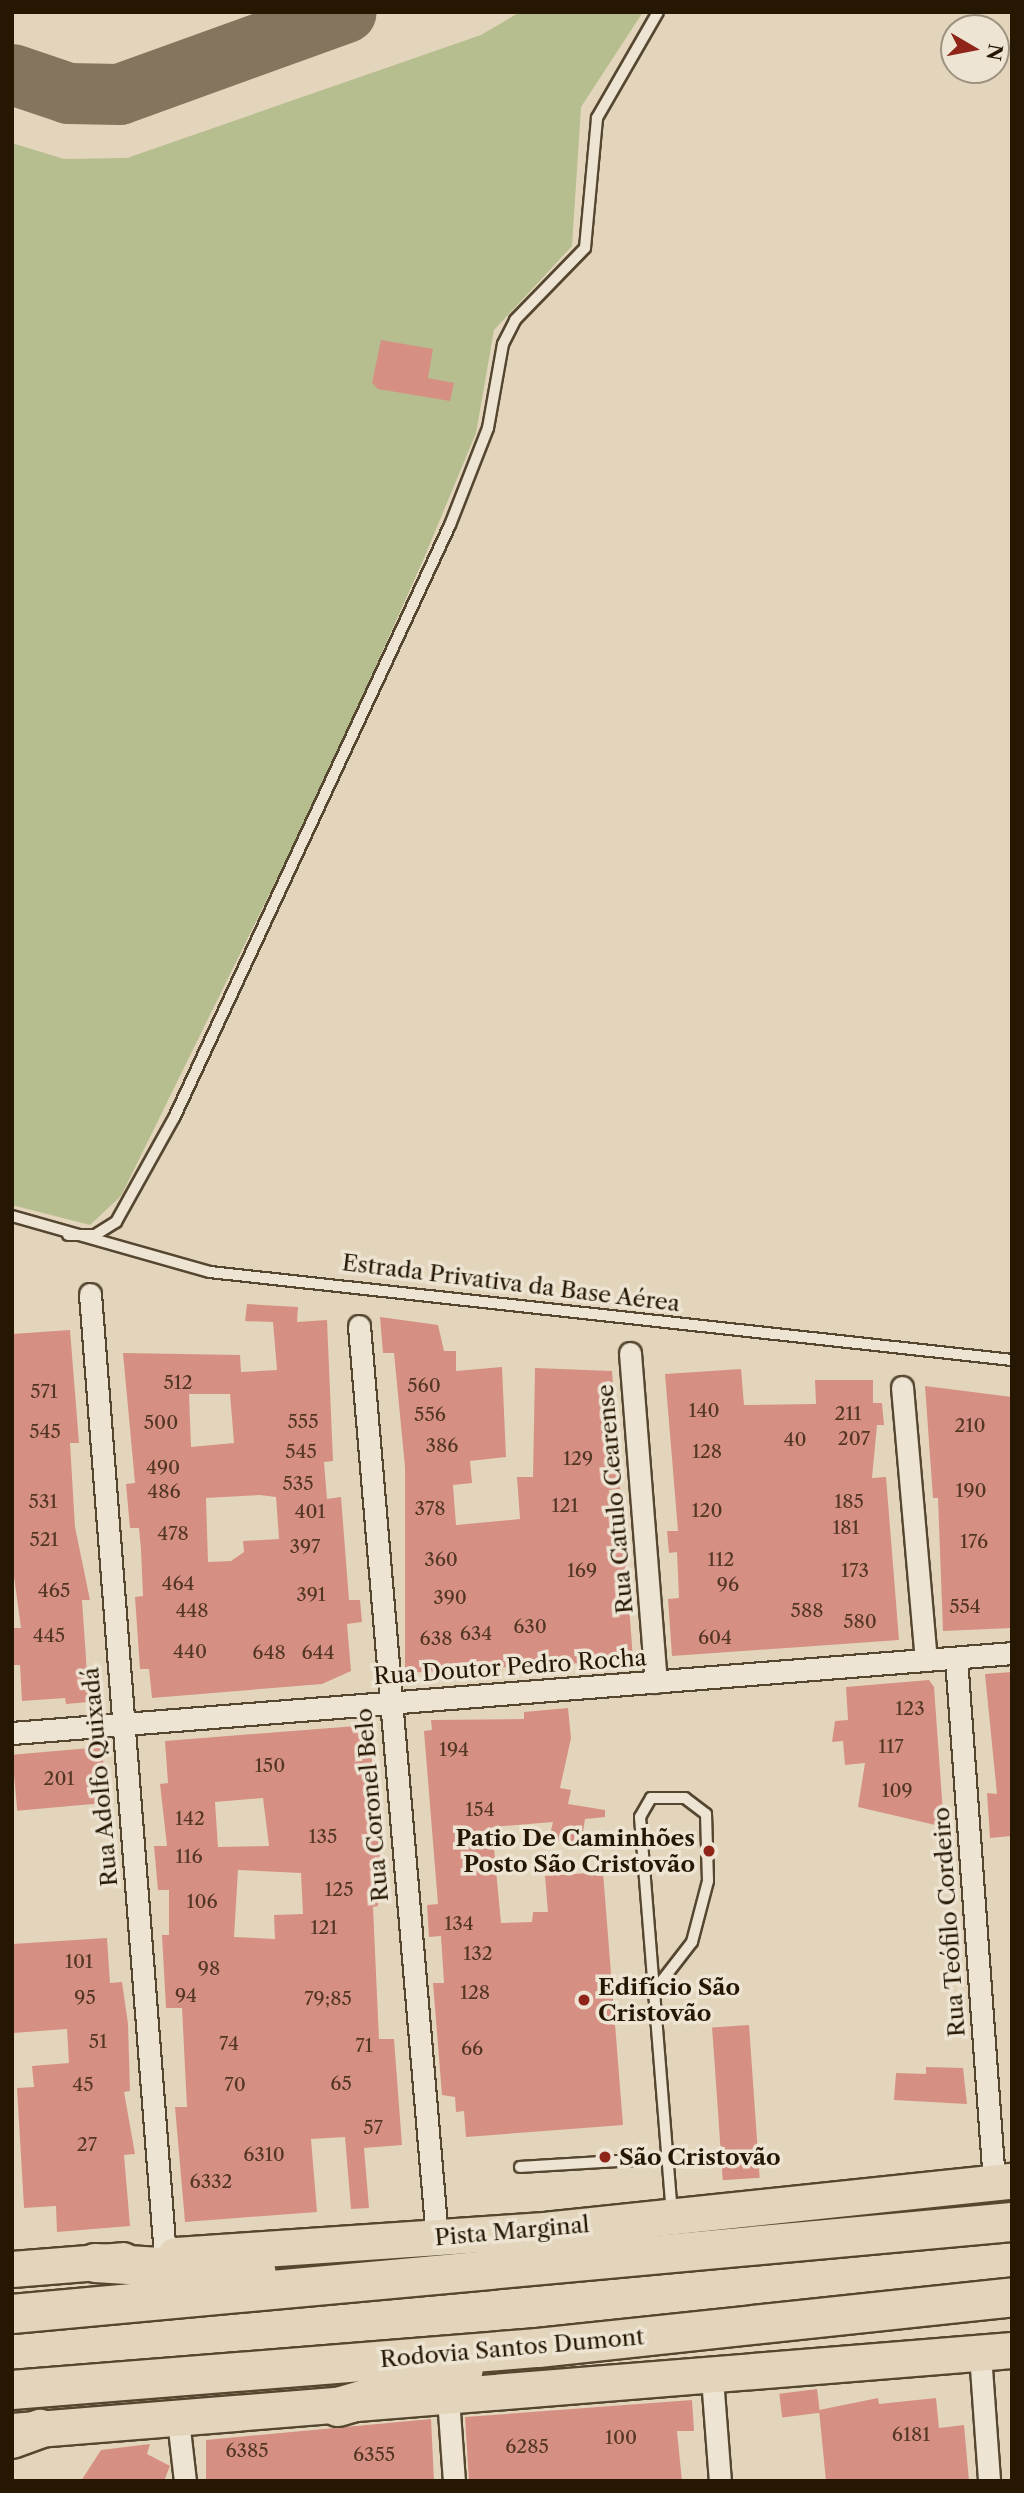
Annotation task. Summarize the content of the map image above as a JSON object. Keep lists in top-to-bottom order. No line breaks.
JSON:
{"streets":{"highway":["Rodovia Santos Dumont"],"main road":["Pista Marginal"],"street":["Rua Catulo Cearense","Rua Doutor Pedro Rocha","Rua Adolfo Quixadá","Rua Coronel Belo","Rua Teófilo Cordeiro"],"lane":["Estrada Privativa da Base Aérea"]},"crossings":[["Rua Catulo Cearense","Rua Doutor Pedro Rocha"],["Rua Doutor Pedro Rocha","Rua Adolfo Quixadá"],["Rua Doutor Pedro Rocha","Rua Coronel Belo"],["Rua Doutor Pedro Rocha","Rua Teófilo Cordeiro"],["Rua Adolfo Quixadá","Pista Marginal"],["Rua Coronel Belo","Pista Marginal"],["Rua Teófilo Cordeiro","Pista Marginal"]],"places":["Patio De Caminhões Posto São Cristovão","Edifício São Cristovão","São Cristovão"],"house_numbers":["512","560","571","140","211","556","555","500","210","545","207","40","386","545","128","129","490","535","190","486","531","185","121","378","120","401","181","478","521","176","397","360","112","169","173","464","96","465","391","390","554","448","588","580","630","634","445","604","638","440","648","644","123","117","194","150","201","109","154","142","135","116","125","106","134","121","132","101","98","128","94","95","79;85","51","74","71","66","65","45","70","57","27","6310","6332","6181","100","6285","6385","6355"],"north":"right"}
